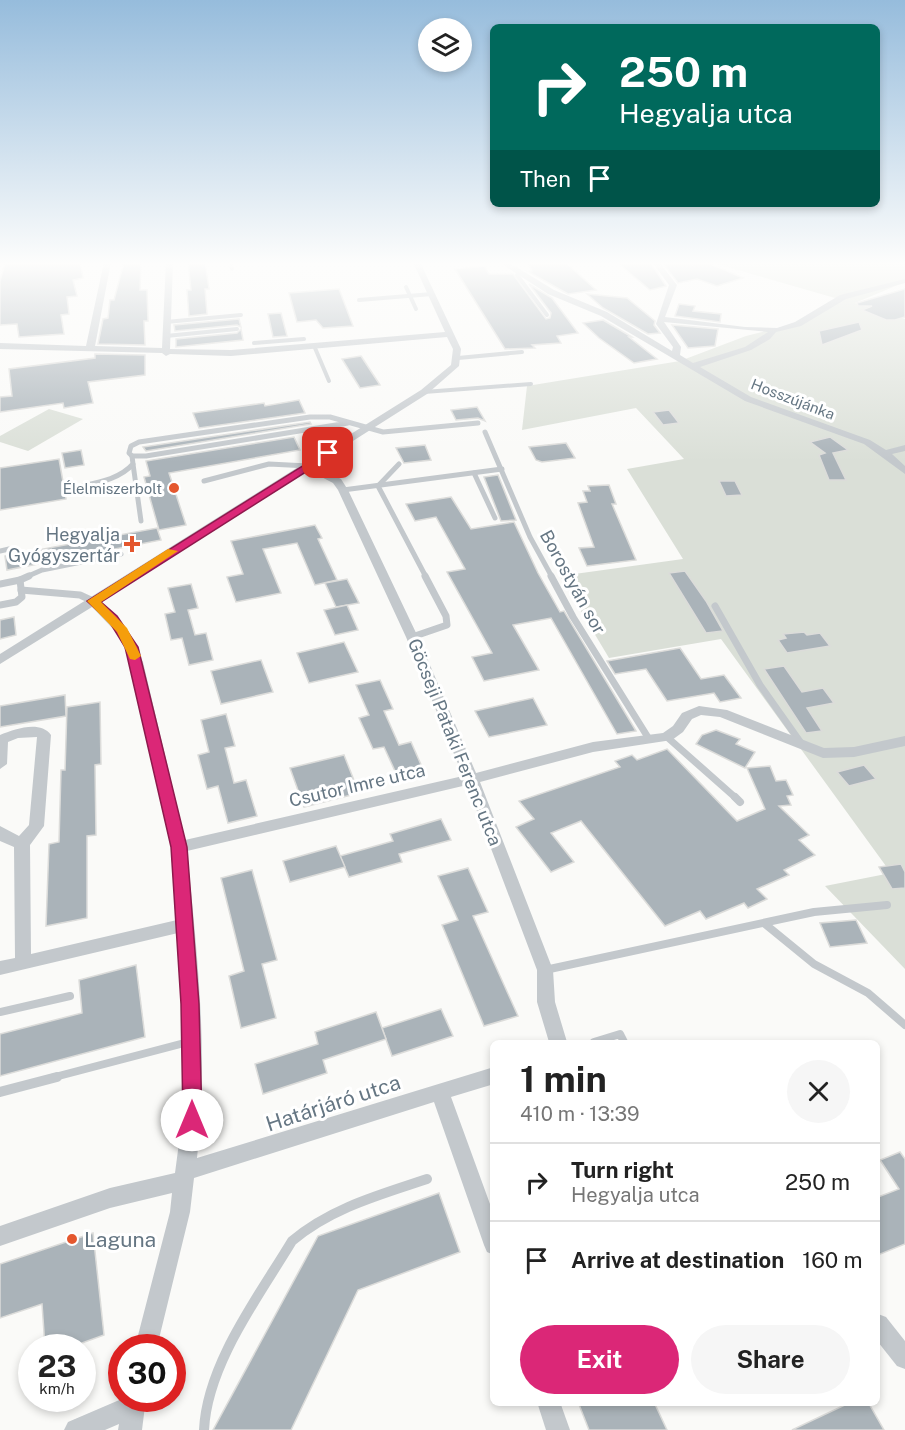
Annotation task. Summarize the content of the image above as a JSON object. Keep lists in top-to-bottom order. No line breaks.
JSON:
{"streets":{"street":["Hosszújánka","Göcseji Pataki Ferenc utca","Csutor Imre utca","Határjáró utca"],"lane":["Borostyán sor"]},"crossings":[["Borostyán sor","Csutor Imre utca"],["Göcseji Pataki Ferenc utca","Csutor Imre utca"]],"places":{"other":["Élelmiszerbolt","Laguna"],"health":["Hegyalja Gyógyszertár"]},"page":{"turn":["250 m","Hegyalja utca"],"then":"Then","heading":["1 min","410 m · 13:39"],"list":[{"name":"Turn right","note":"Hegyalja utca","value":"250 m"},{"name":"Arrive at destination","value":"160 m"}],"buttons":["Exit","Share"],"speed":"23 km/h","limit":"30"}}
